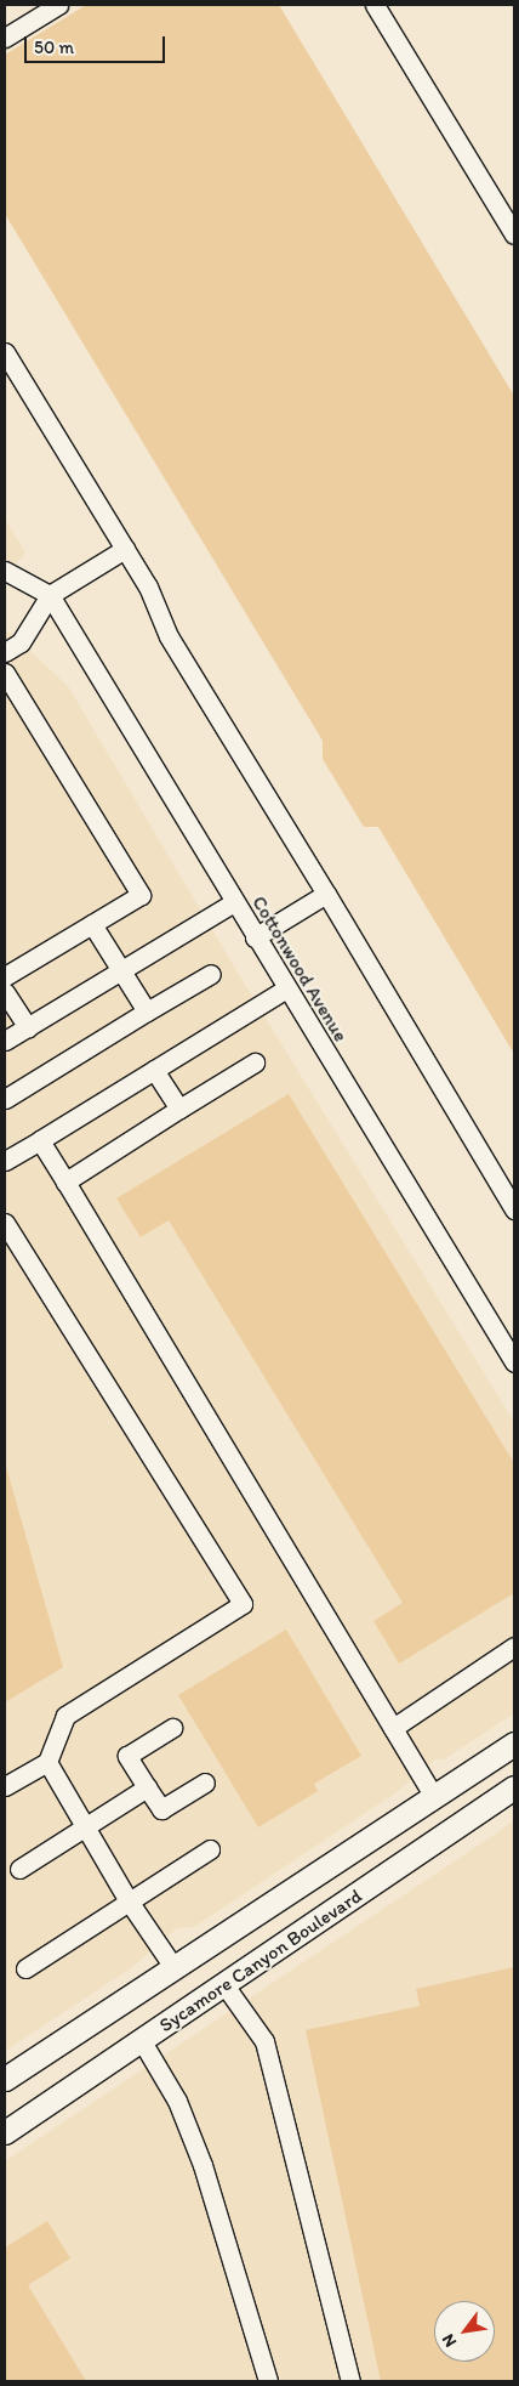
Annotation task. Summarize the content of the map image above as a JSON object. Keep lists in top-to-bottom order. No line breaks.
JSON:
{"streets":{"main road":["Sycamore Canyon Boulevard"],"street":["Cottonwood Avenue"]},"scale_bar":"50 m","north":"bottom left"}
